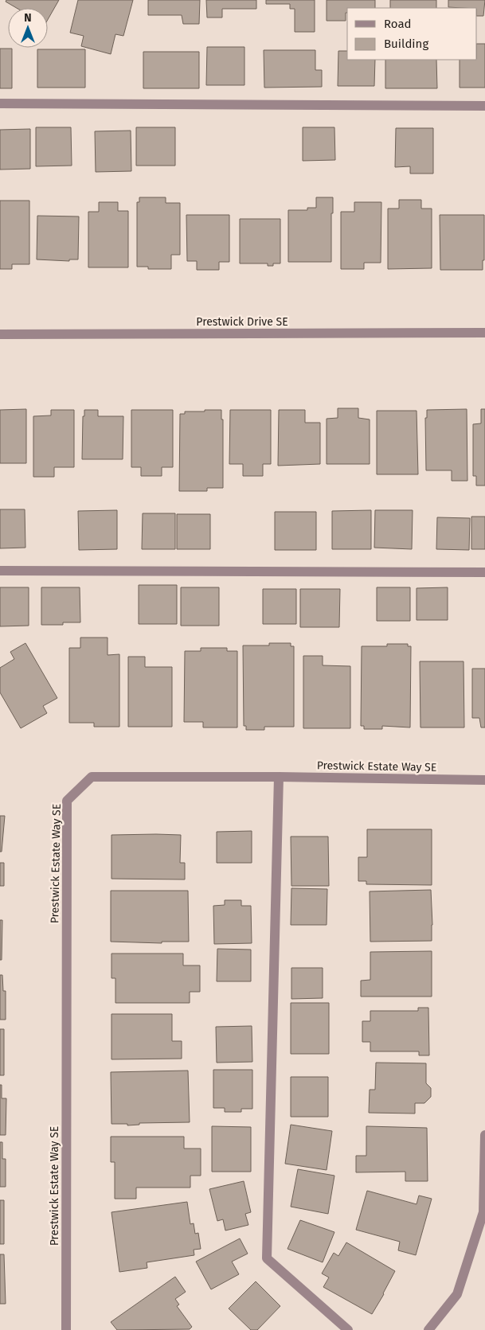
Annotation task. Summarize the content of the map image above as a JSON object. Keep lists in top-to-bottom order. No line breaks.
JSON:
{"streets":{"street":["Prestwick Drive SE","Prestwick Estate Way SE"]},"legend":["Road","Building"],"north":"top"}
